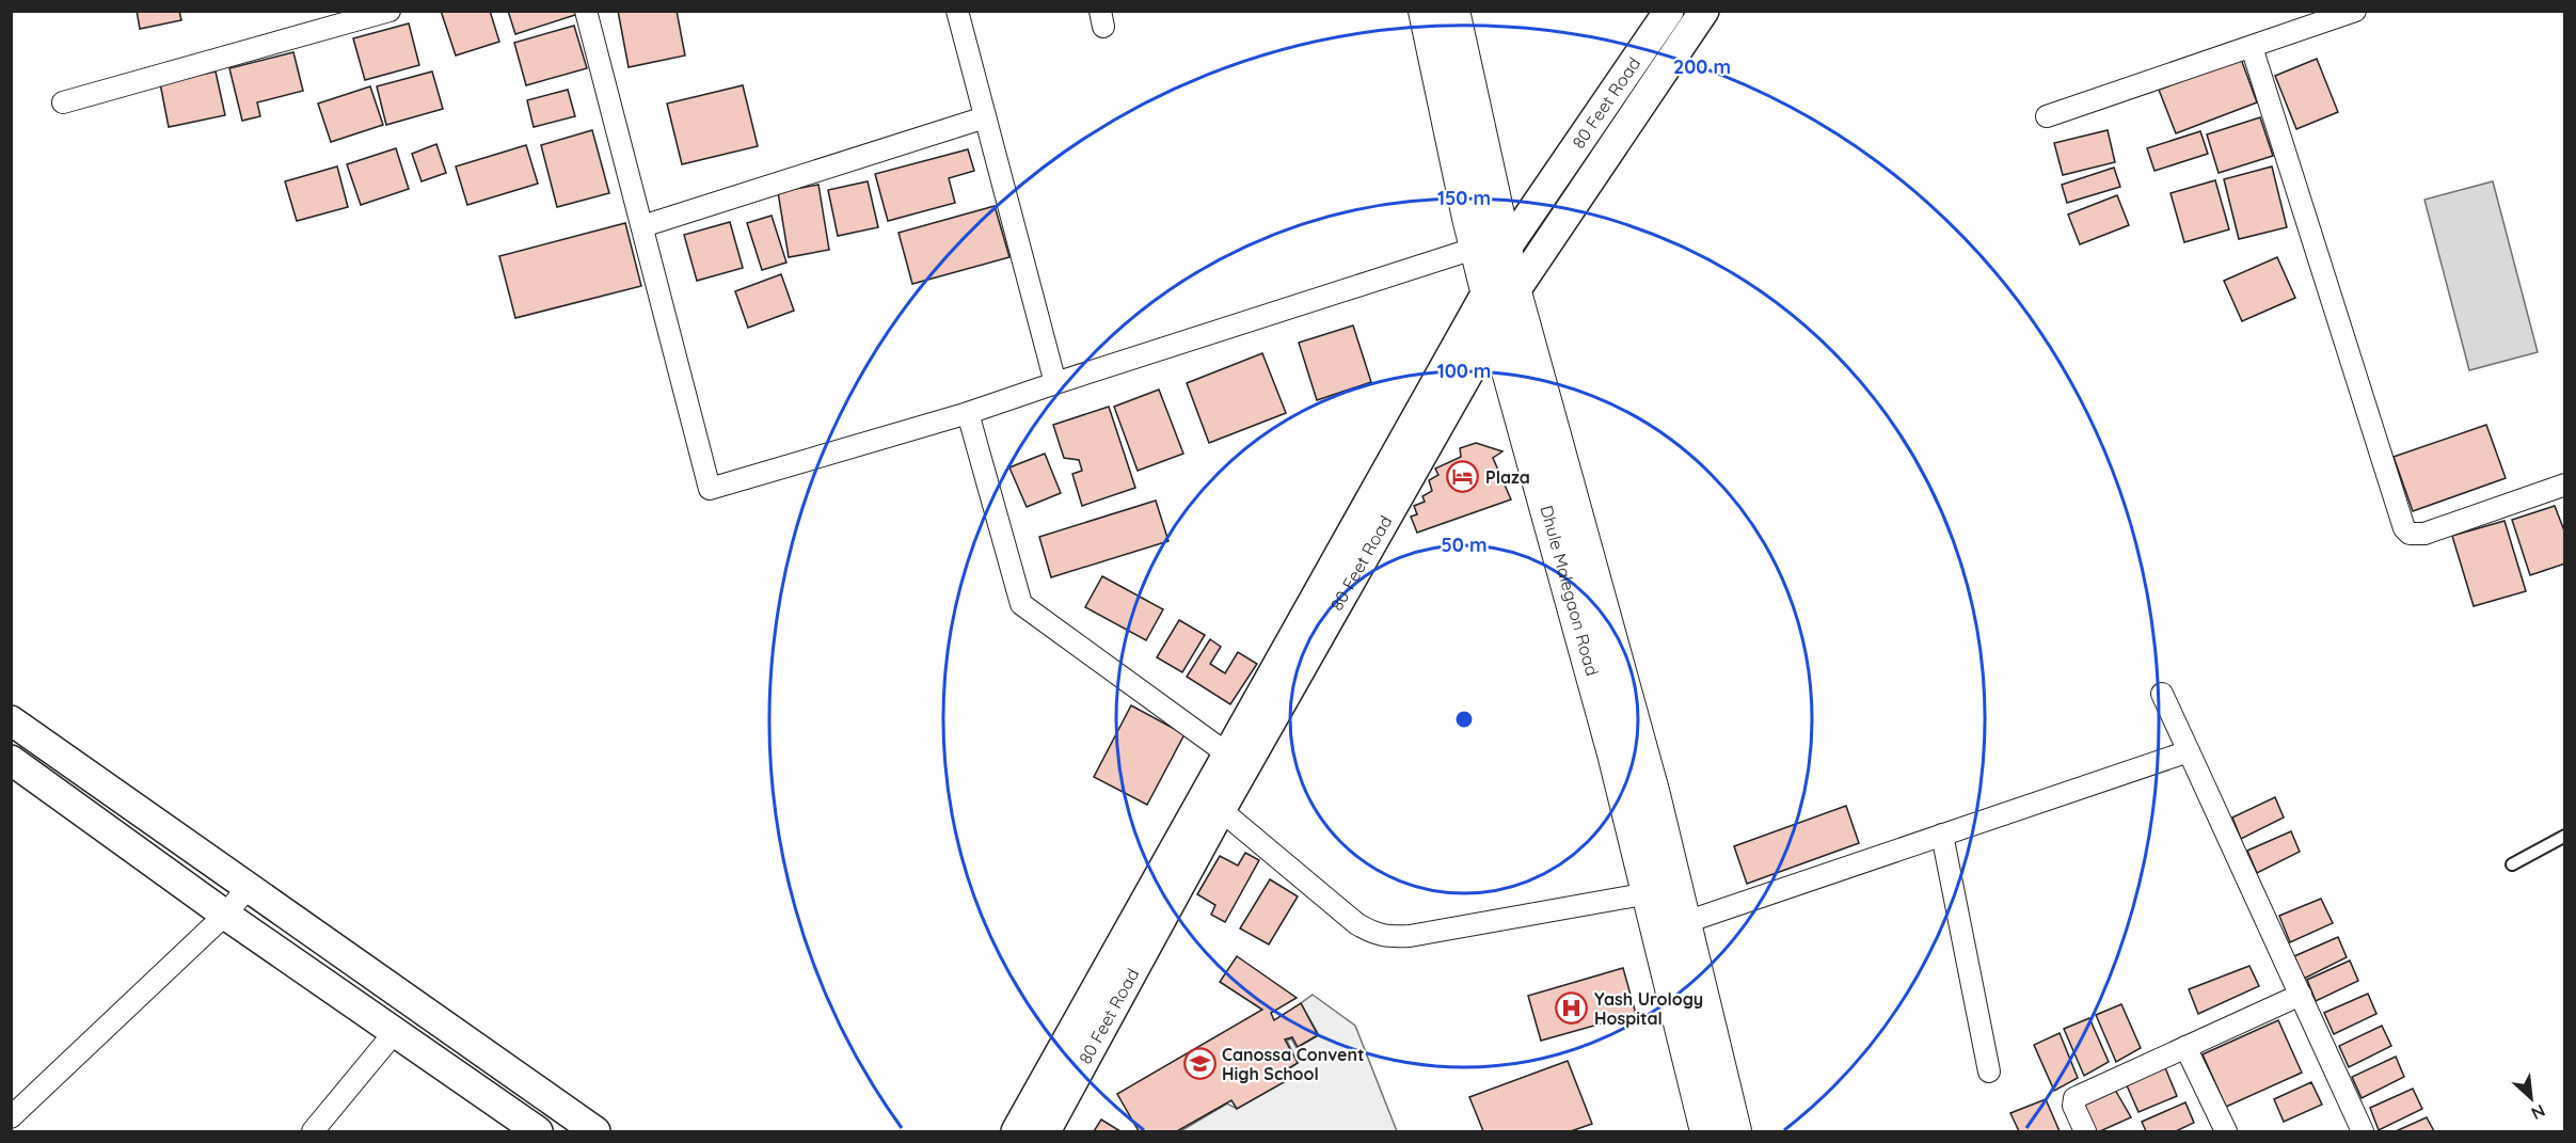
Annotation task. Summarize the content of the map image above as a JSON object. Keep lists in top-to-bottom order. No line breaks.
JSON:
{"streets":{"main road":["80 Feet Road","Dhule Malegaon Road"]},"crossings":[["80 Feet Road","Dhule Malegaon Road"]],"places":{"hotel":["Plaza"],"hospital":["Yash Urology Hospital"],"school or university":["Canossa Convent High School"]},"north":"bottom right","rings":["200 m","150 m","100 m","50 m"]}
